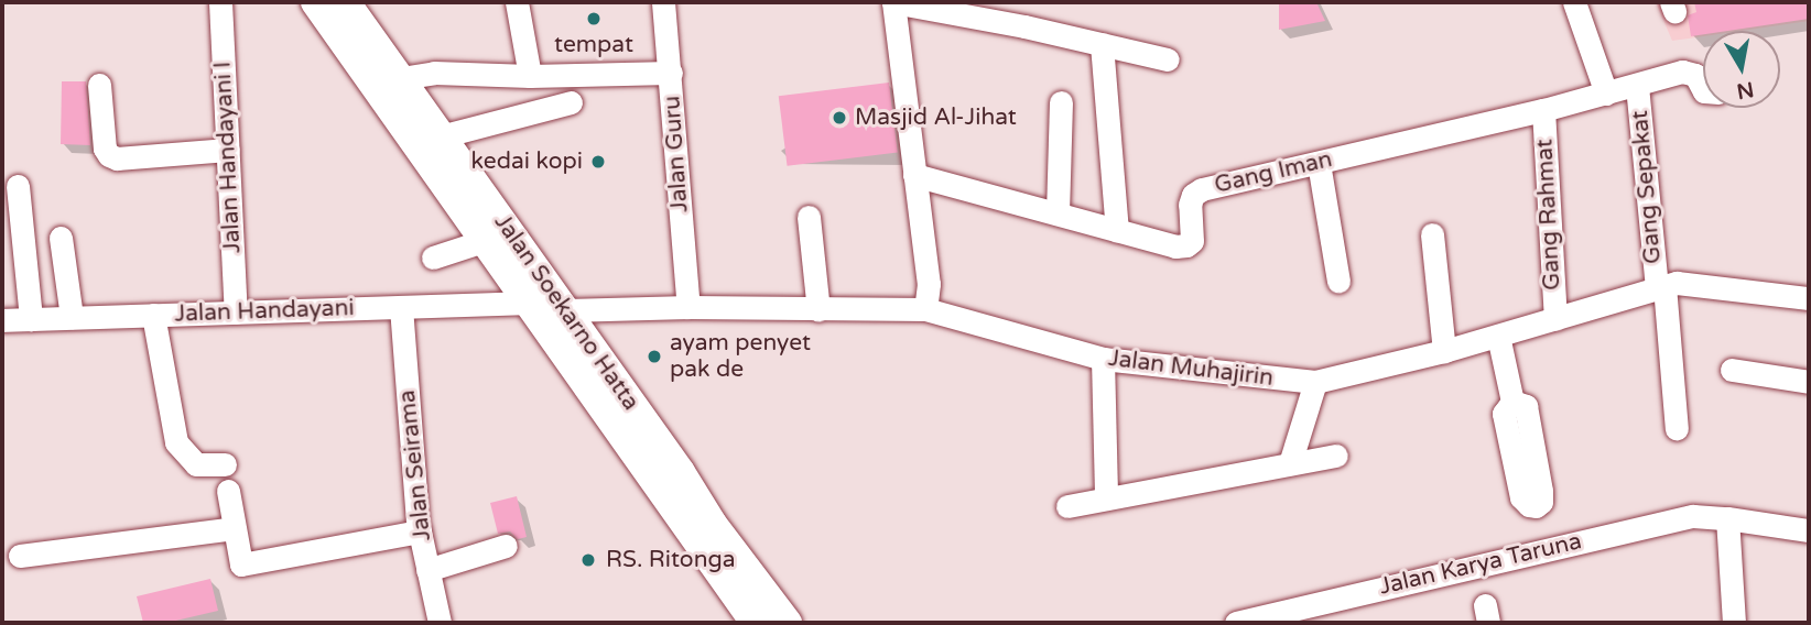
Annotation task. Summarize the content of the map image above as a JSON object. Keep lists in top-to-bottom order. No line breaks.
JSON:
{"streets":{"main road":["Jalan Soekarno Hatta"],"street":["Jalan Guru","Jalan Handayani I","Gang Iman","Gang Sepakat","Gang Rahmat","Jalan Handayani","Jalan Muhajirin","Jalan Seirama","Jalan Karya Taruna"]},"crossings":[["Jalan Guru","Jalan Muhajirin"],["Jalan Handayani I","Jalan Handayani"],["Gang Iman","Gang Sepakat"],["Gang Iman","Gang Rahmat"],["Gang Sepakat","Jalan Muhajirin"],["Gang Rahmat","Jalan Muhajirin"],["Jalan Handayani","Jalan Soekarno Hatta"],["Jalan Handayani","Jalan Seirama"],["Jalan Soekarno Hatta","Jalan Muhajirin"]],"places":["tempat","Masjid Al-Jihat","kedai kopi","ayam penyet pak de","RS. Ritonga"],"north":"bottom"}
